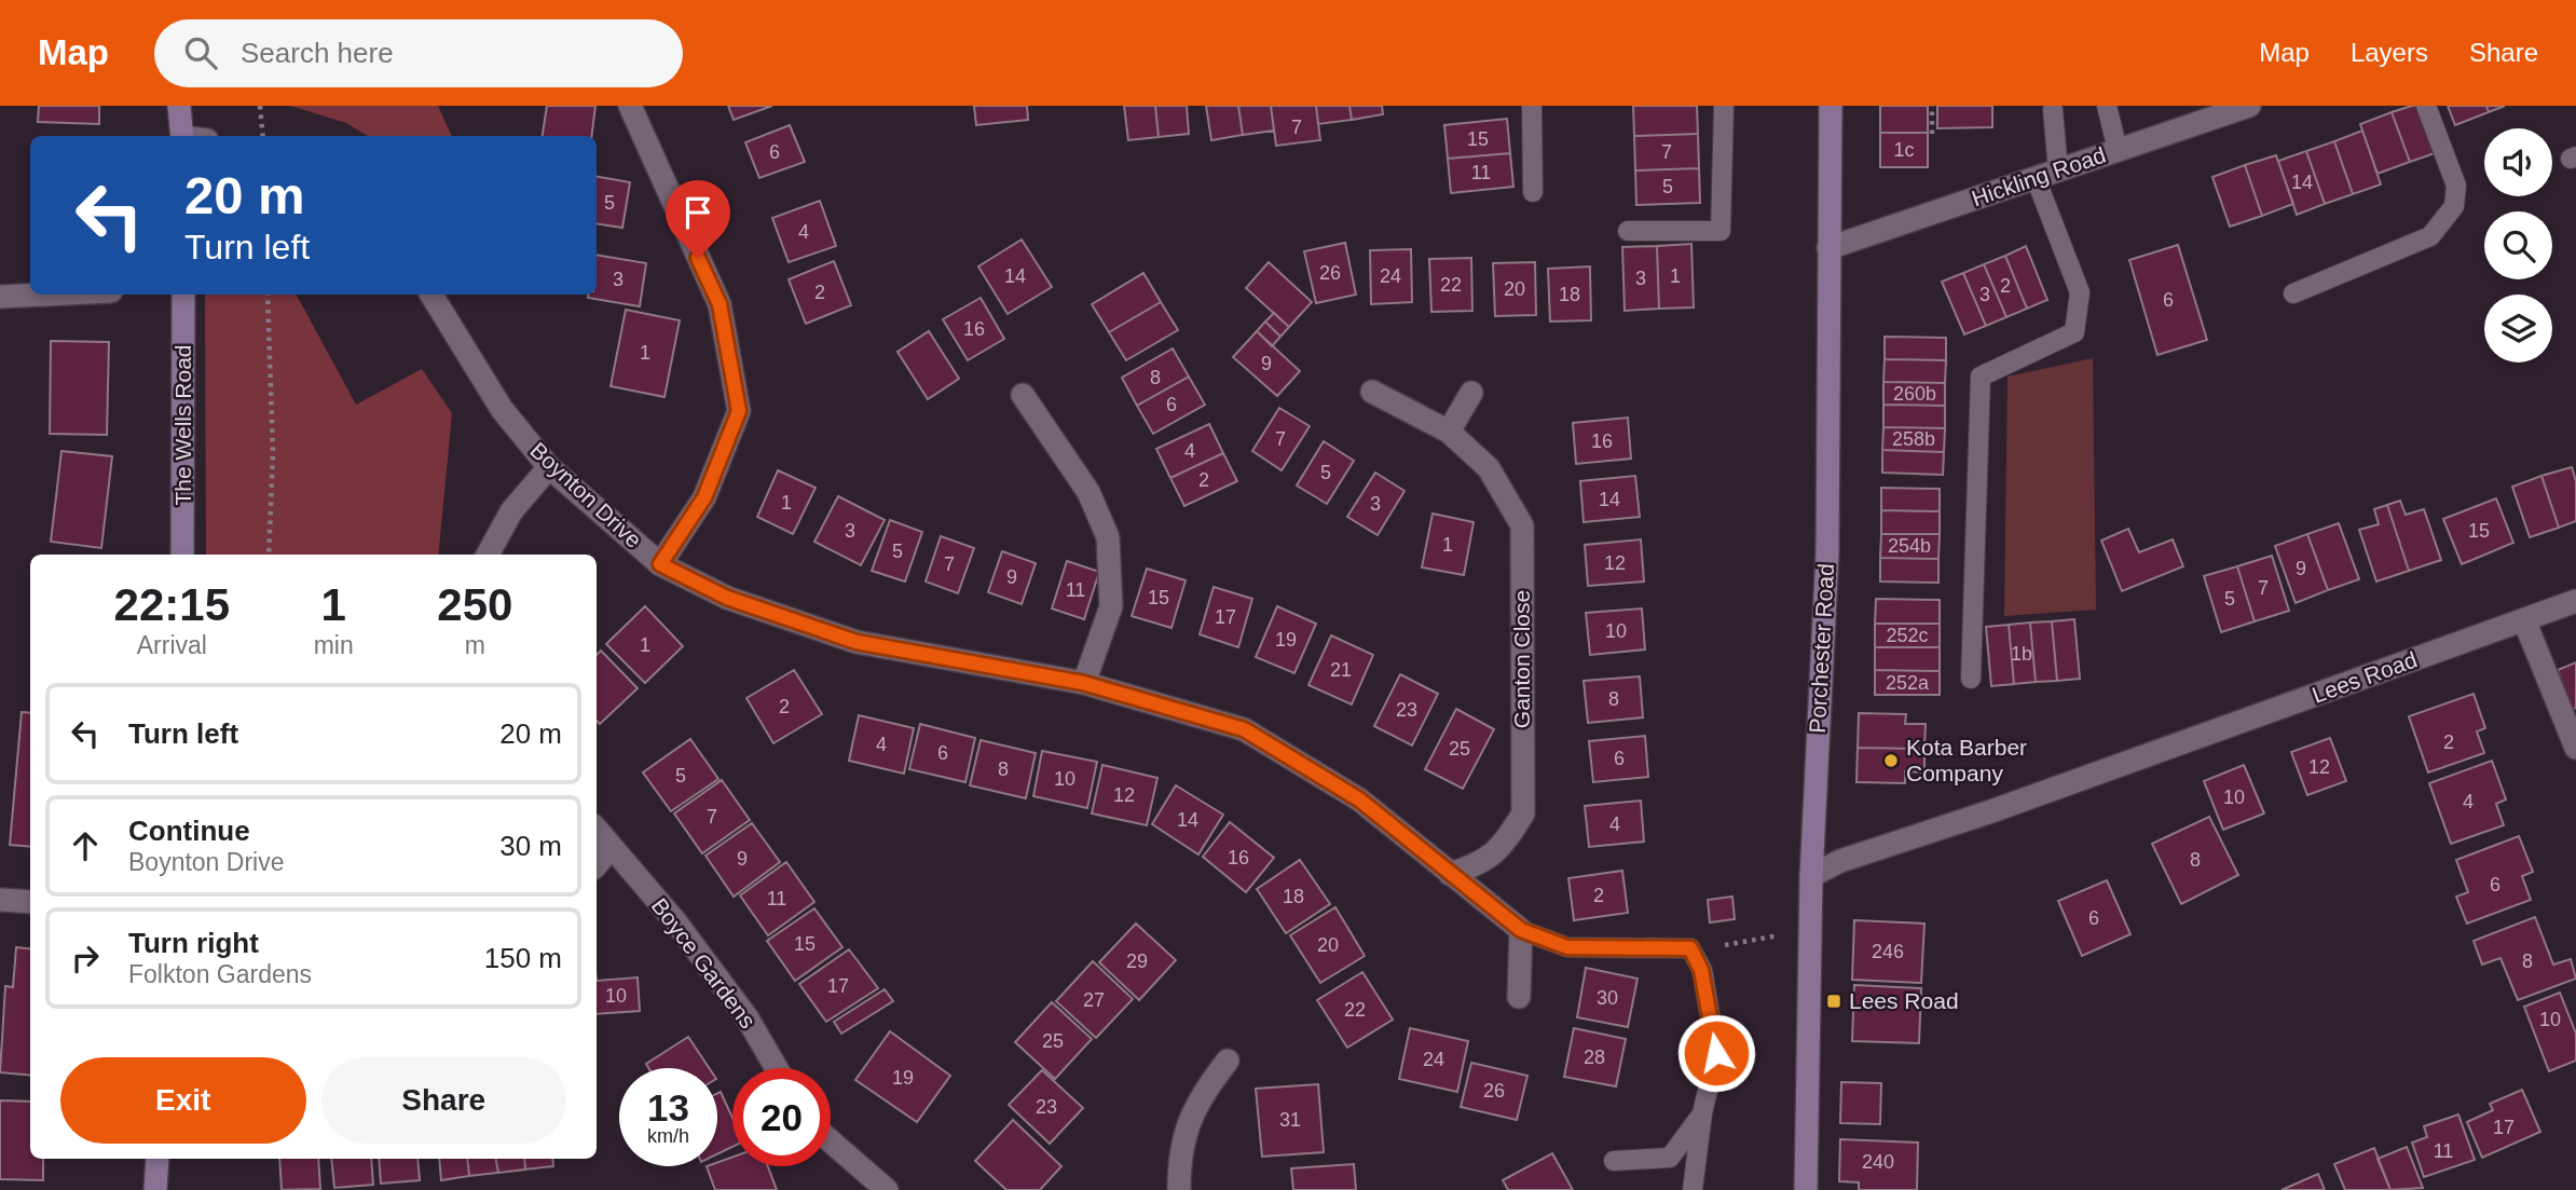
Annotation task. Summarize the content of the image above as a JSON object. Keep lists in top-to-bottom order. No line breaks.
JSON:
{"streets":{"street":["Hickling Road","The Wells Road","Boynton Drive","Porchester Road","Ganton Close","Lees Road","Boyce Gardens"]},"crossings":[["Hickling Road","Porchester Road"],["Boynton Drive","Ganton Close"],["Porchester Road","Lees Road"]],"places":{"other":["Kota Barber Company"],"transit":["Lees Road"]},"house_numbers":["7","15","1c","6","7","11","14","5","5","4","26","14","24","1","3","3","22","2","20","2","18","3","6","16","1","9","8","260b","6","7","258b","16","4","5","2","14","1","3","3","15","1","254b","5","12","7","9","9","7","11","15","5","17","10","252c","19","1","1b","21","252a","8","2","23","2","4","25","6","6","12","8","5","10","12","10","4","7","14","4","16","9","8","6","2","18","11","6","15","20","246","29","8","17","10","30","27","22","10","25","28","24","19","26","23","31","17","11","240"],"page":{"header":"Map","search":"Search here","nav":["Map","Layers","Share"],"turn":["20 m","Turn left"],"eta":["22:15","Arrival","1","min","250","m"],"list":[{"name":"Turn left","value":"20 m"},{"name":"Continue","note":"Boynton Drive","value":"30 m"},{"name":"Turn right","note":"Folkton Gardens","value":"150 m"}],"buttons":["Exit","Share"],"speed":"13 km/h","limit":"20"}}
